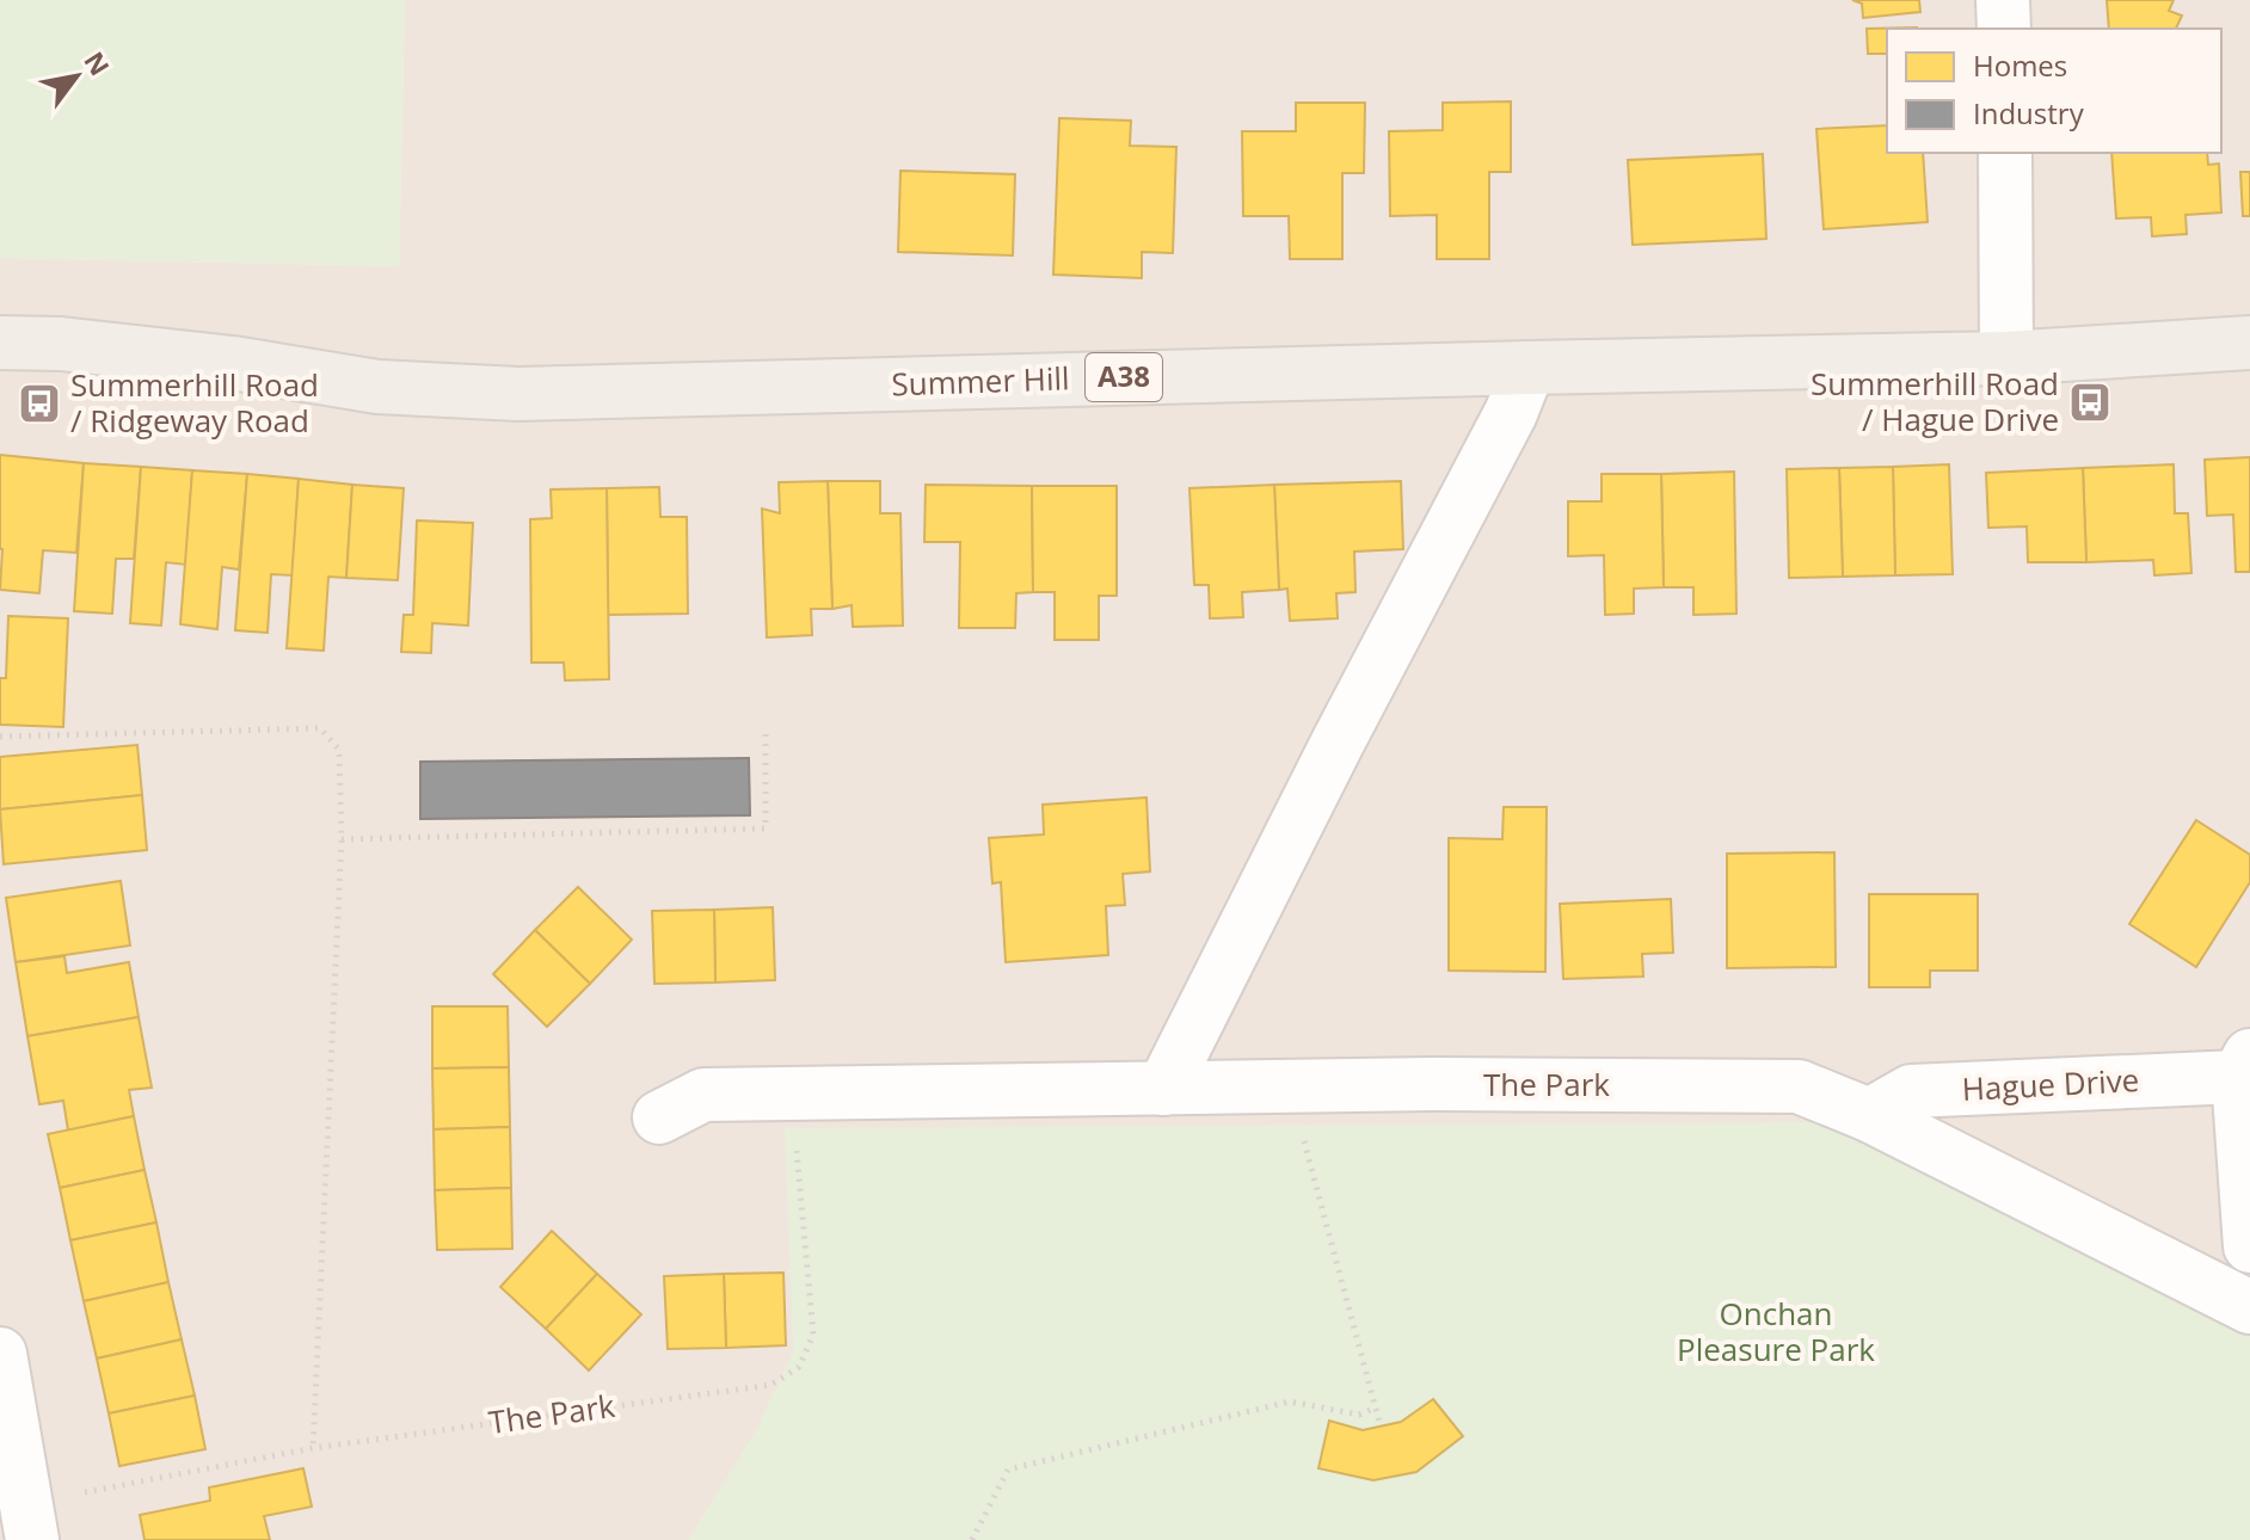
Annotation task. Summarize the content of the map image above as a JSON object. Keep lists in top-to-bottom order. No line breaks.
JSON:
{"streets":{"main road":["A38","Summer Hill"],"street":["The Park","Hague Drive"]},"crossings":[["The Park","Hague Drive"]],"parks":["Onchan Pleasure Park"],"places":{"bus stop":["Summerhill Road / Hague Drive","Summerhill Road / Ridgeway Road"]},"legend":["Homes","Industry"],"north":"top right"}
